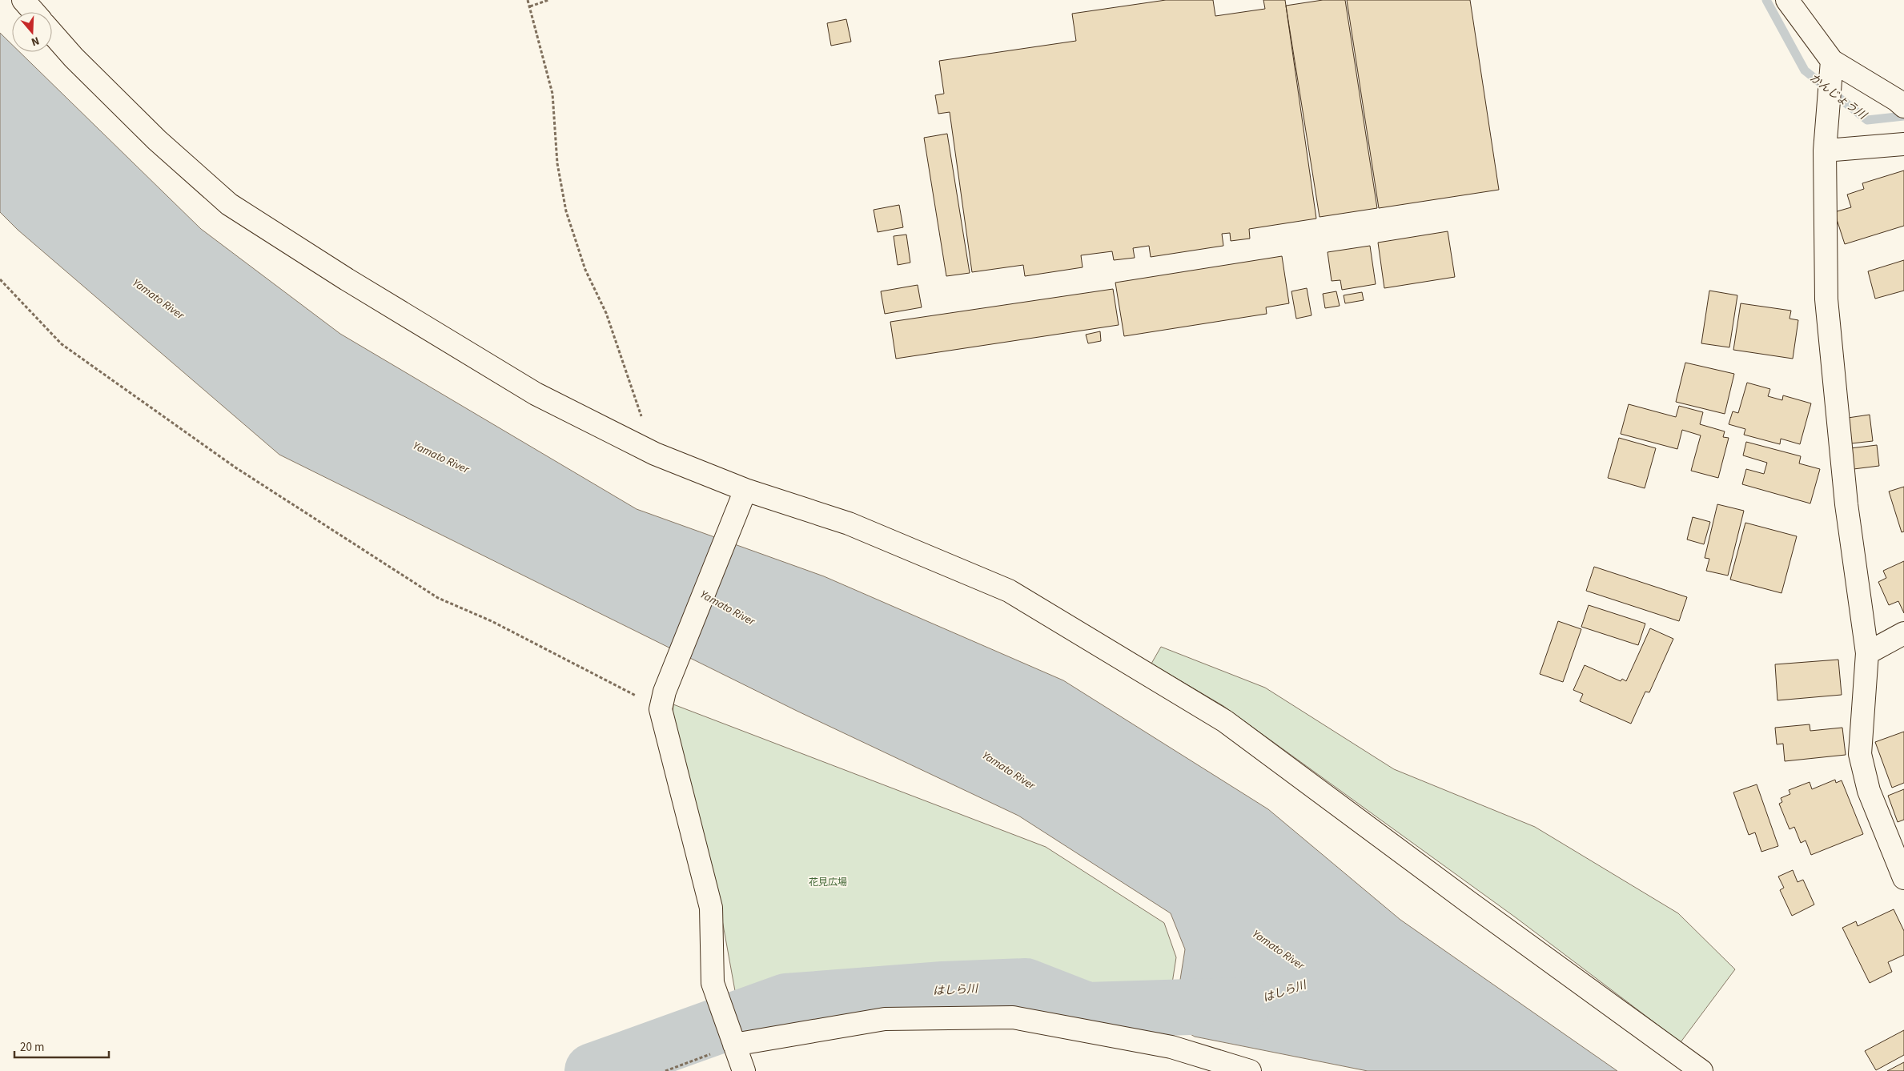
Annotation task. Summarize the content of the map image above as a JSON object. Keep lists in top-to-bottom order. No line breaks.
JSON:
{"water":["かんじょう川","Yamato River","はしら川"],"parks":["花見広場"],"scale_bar":"20 m","north":"bottom"}
